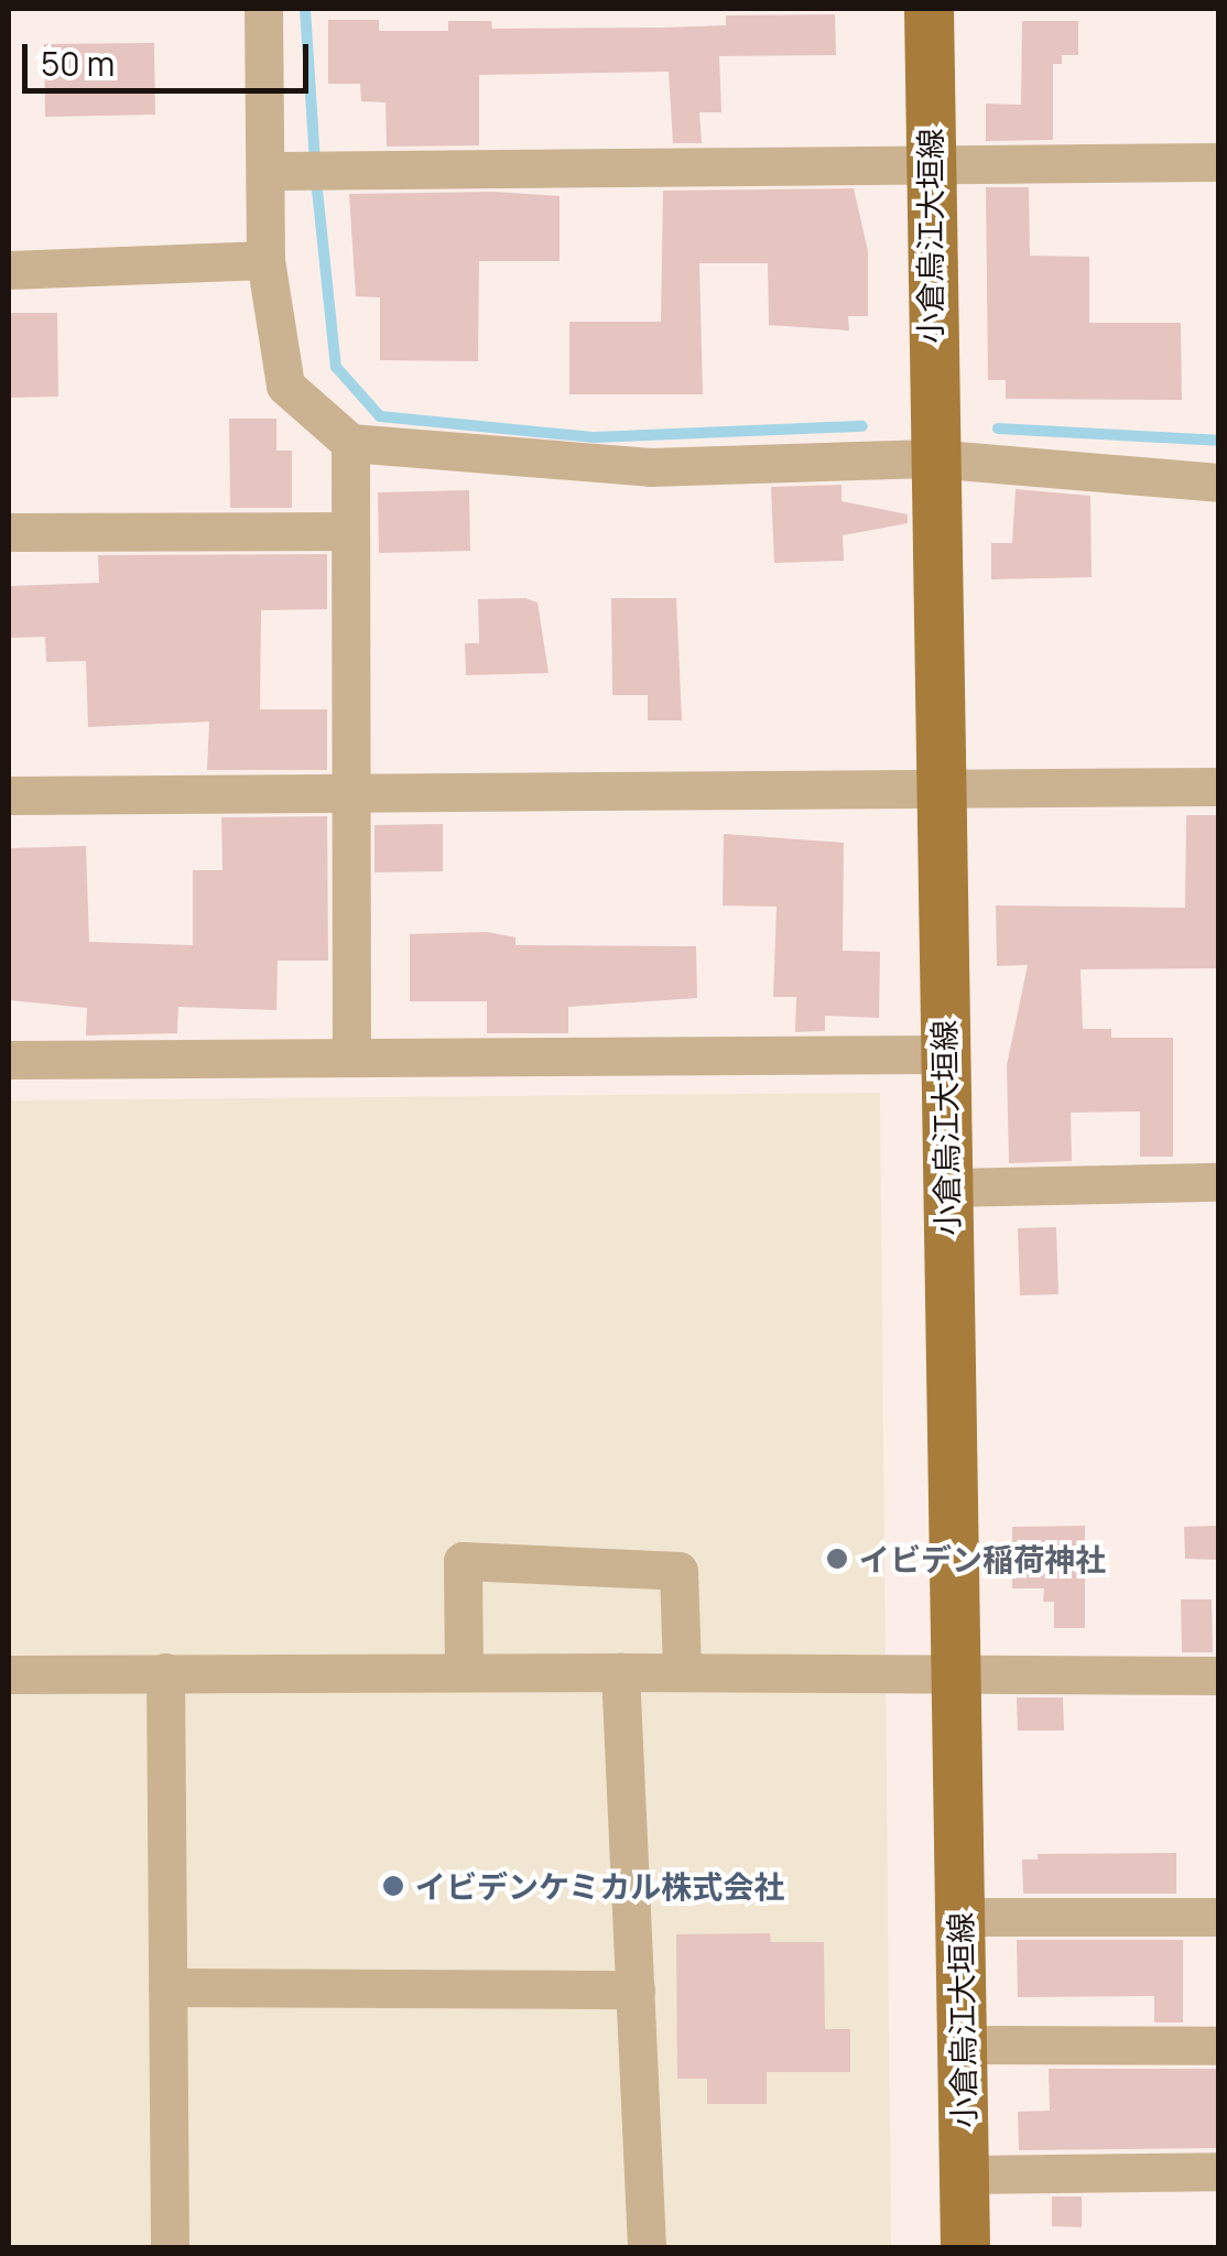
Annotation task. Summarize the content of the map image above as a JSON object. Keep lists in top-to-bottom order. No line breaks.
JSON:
{"streets":{"main road":["小倉烏江大垣線"]},"places":["イビデン稲荷神社","イビデンケミカル株式会社"],"scale_bar":"50 m"}
